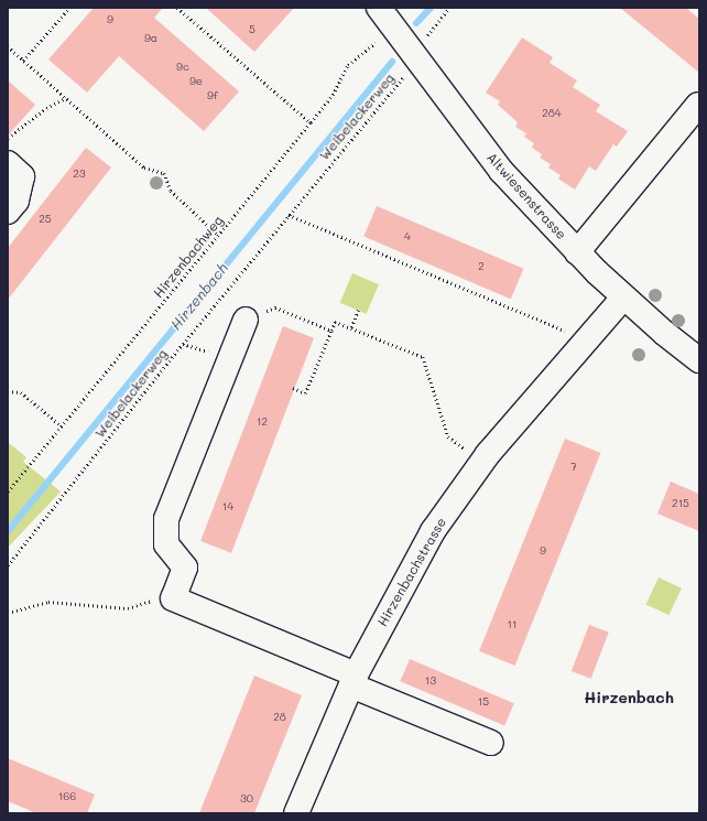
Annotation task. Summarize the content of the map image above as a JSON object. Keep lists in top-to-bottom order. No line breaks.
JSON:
{"streets":{"street":["Altwiesenstrasse","Hirzenbachstrasse"],"path":["Weibelackerweg","Hirzenbachweg"]},"crossings":[["Weibelackerweg","Altwiesenstrasse"],["Altwiesenstrasse","Hirzenbachstrasse"]],"districts":["Hirzenbach"],"water":["Hirzenbach"],"house_numbers":["9","5","9a","9c","9e","9f","284","23","25","4","2","12","7","215","14","9","11","13","15","28","166","30"]}
